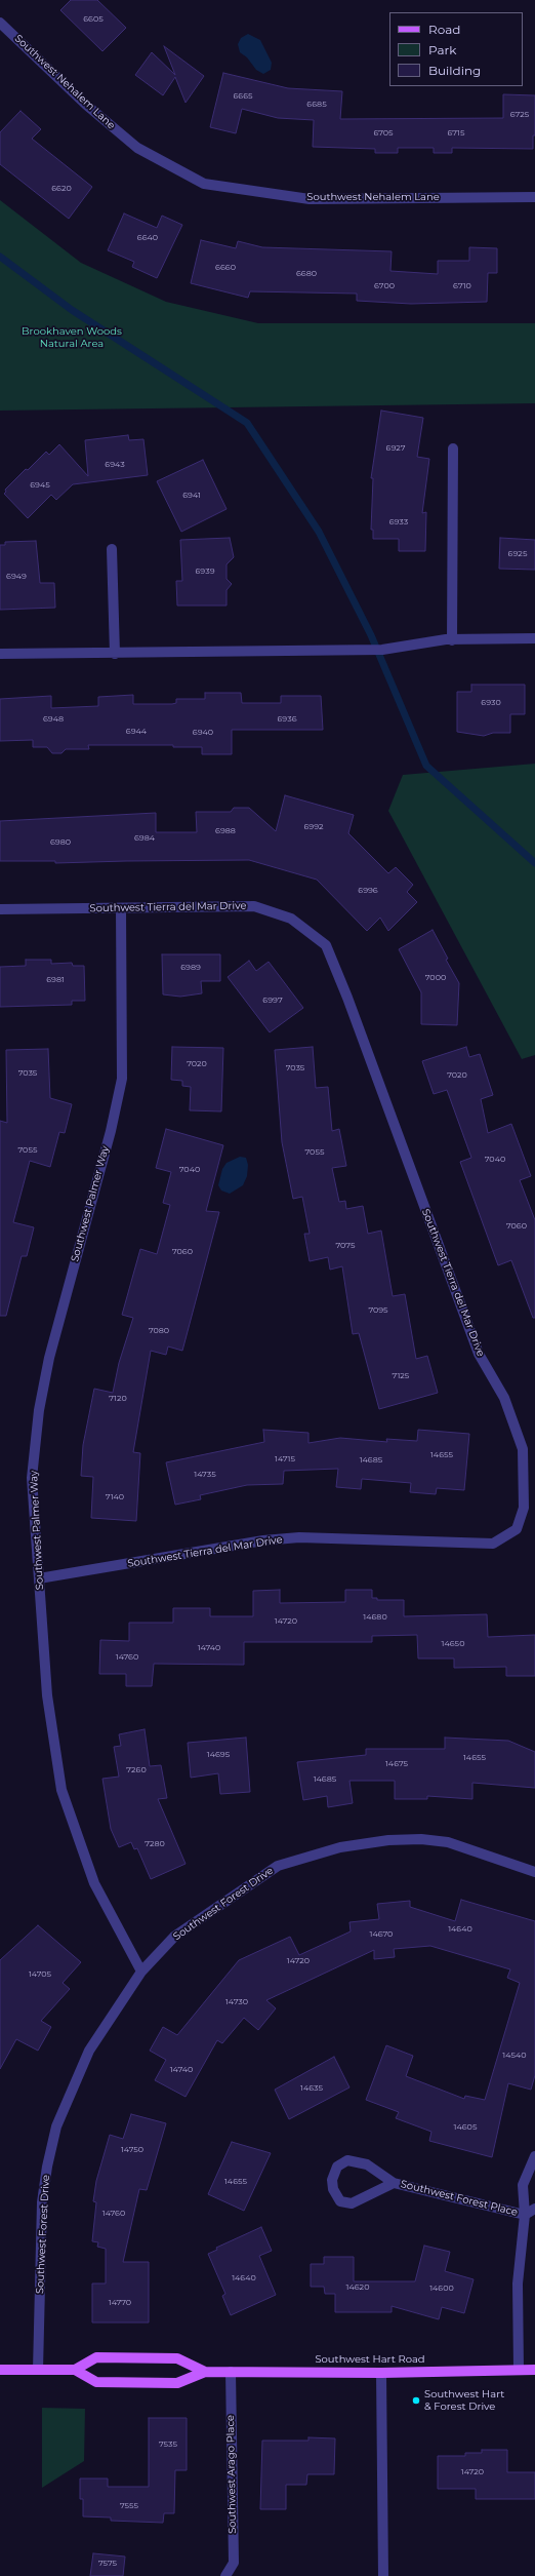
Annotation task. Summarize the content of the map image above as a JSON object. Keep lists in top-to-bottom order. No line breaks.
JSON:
{"streets":{"main road":["Southwest Hart Road"],"street":["Southwest Nehalem Lane","Southwest Tierra del Mar Drive","Southwest Palmer Way","Southwest Forest Drive","Southwest Forest Place","Southwest Arago Place"]},"crossings":[["Southwest Tierra del Mar Drive","Southwest Palmer Way"],["Southwest Palmer Way","Southwest Forest Drive"],["Southwest Forest Drive","Southwest Hart Road"],["Southwest Hart Road","Southwest Arago Place"]],"parks":["Brookhaven Woods Natural Area"],"places":["Southwest Hart & Forest Drive"],"house_numbers":["6605","6665","6685","6725","6705","6715","6620","6640","6660","6680","6700","6710","6927","6943","6945","6941","6933","6925","6939","6949","6930","6948","6936","6944","6940","6992","6988","6984","6980","6996","6989","7000","6981","6997","7020","7035","7035","7020","7055","7055","7040","7040","7060","7075","7060","7095","7080","7125","7120","14655","14715","14685","14735","7140","14680","14720","14650","14740","14760","14695","14655","14675","7260","14685","7280","14640","14670","14720","14705","14730","14540","14740","14635","14605","14750","14655","14760","14640","14620","14600","14770","7535","14720","7555","7575"],"legend":["Road","Park","Building"]}
